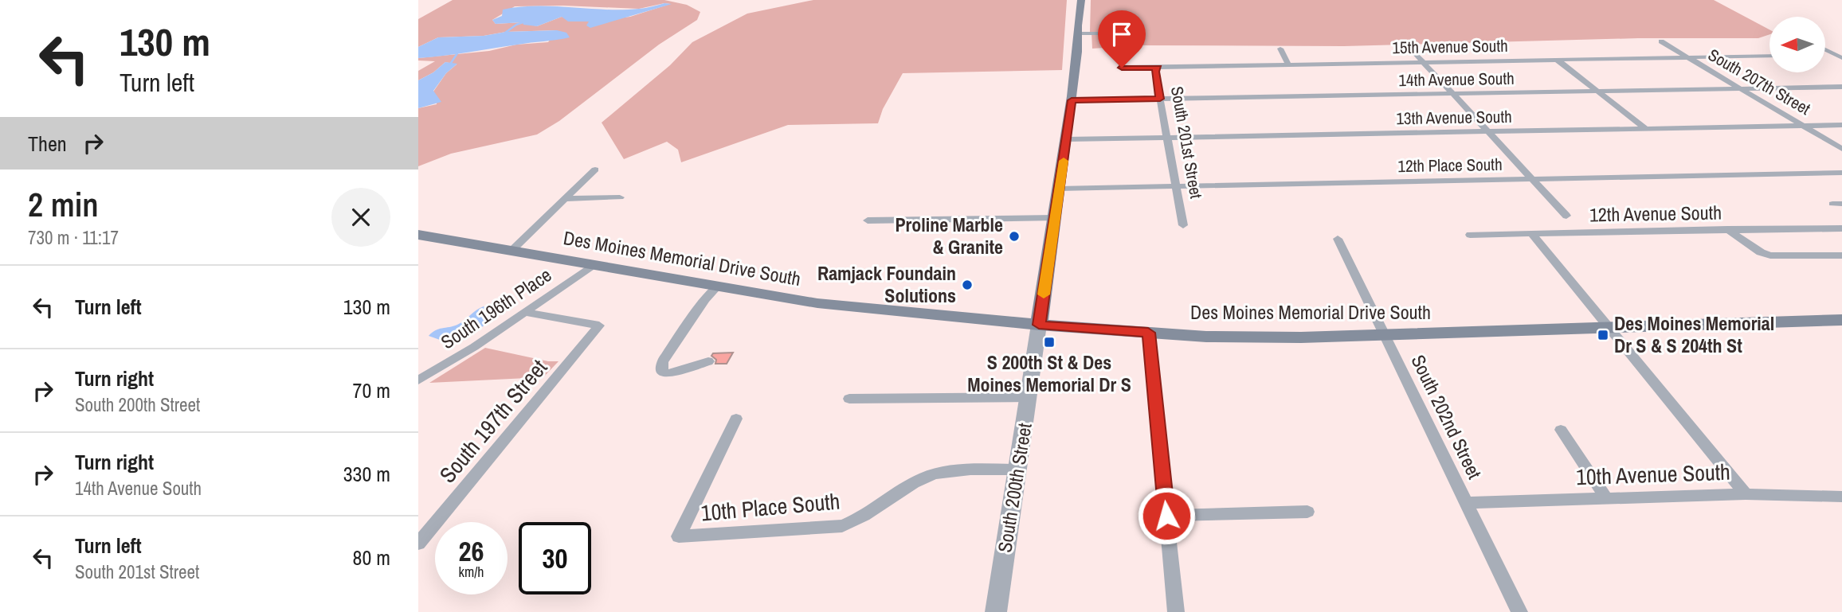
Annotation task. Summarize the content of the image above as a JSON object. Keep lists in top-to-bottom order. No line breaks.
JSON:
{"streets":{"main road":["Des Moines Memorial Drive South","South 200th Street"],"street":["15th Avenue South","14th Avenue South","South 207th Street","13th Avenue South","South 201st Street","12th Place South","12th Avenue South","South 196th Place","South 202nd Street","South 197th Street","10th Avenue South","10th Place South"]},"crossings":[["15th Avenue South","South 207th Street"],["15th Avenue South","South 201st Street"],["14th Avenue South","South 207th Street"],["14th Avenue South","South 201st Street"],["14th Avenue South","South 200th Street"],["South 207th Street","13th Avenue South"],["13th Avenue South","South 201st Street"],["13th Avenue South","South 200th Street"],["South 201st Street","12th Place South"],["12th Place South","South 200th Street"],["Des Moines Memorial Drive South","South 196th Place"],["Des Moines Memorial Drive South","South 202nd Street"],["Des Moines Memorial Drive South","South 200th Street"],["South 196th Place","South 197th Street"],["South 202nd Street","10th Avenue South"],["South 200th Street","10th Place South"]],"places":{"other":["Proline Marble & Granite","Ramjack Foundain Solutions"],"transit":["Des Moines Memorial Dr S & S 204th St","S 200th St & Des Moines Memorial Dr S"]},"north":"left","page":{"turn":["130 m","Turn left"],"then":"Then","heading":["2 min","730 m · 11:17"],"list":[{"name":"Turn left","value":"130 m"},{"name":"Turn right","note":"South 200th Street","value":"70 m"},{"name":"Turn right","note":"14th Avenue South","value":"330 m"},{"name":"Turn left","note":"South 201st Street","value":"80 m"}],"speed":"26 km/h","limit":"30"}}
